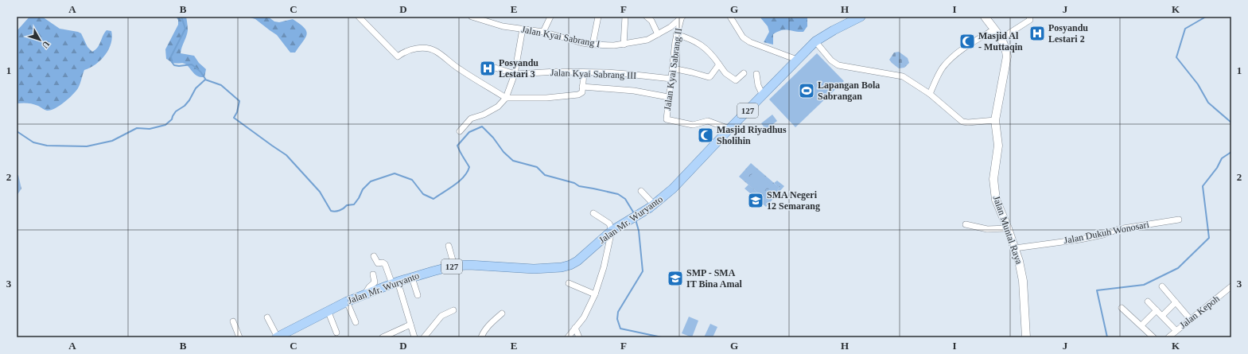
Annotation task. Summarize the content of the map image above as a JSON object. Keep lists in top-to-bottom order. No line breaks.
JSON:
{"streets":{"main road":["127","Jalan Mr. Wuryanto","Jalan Muntal Raya"],"street":["Jalan Kyai Sabrang I","Jalan Kyai Sabrang II","Jalan Kyai Sabrang III","Jalan Dukuh Wonosari","Jalan Kepoh"]},"crossings":[["Jalan Kyai Sabrang I","Jalan Kyai Sabrang II"],["Jalan Kyai Sabrang II","Jalan Kyai Sabrang III"],["Jalan Kyai Sabrang II","Jalan Mr. Wuryanto"],["Jalan Muntal Raya","Jalan Dukuh Wonosari"]],"places":{"hospital":["Posyandu Lestari 2","Posyandu Lestari 3"],"mosque":["Masjid Al - Muttaqin","Masjid Riyadhus Sholihin"],"sports":["Lapangan Bola Sabrangan"],"school or university":["SMA Negeri 12 Semarang","SMP - SMA IT Bina Amal"]},"north":"bottom right","grid":{"columns":["A","B","C","D","E","F","G","H","I","J","K"],"rows":["1","2","3"]}}
